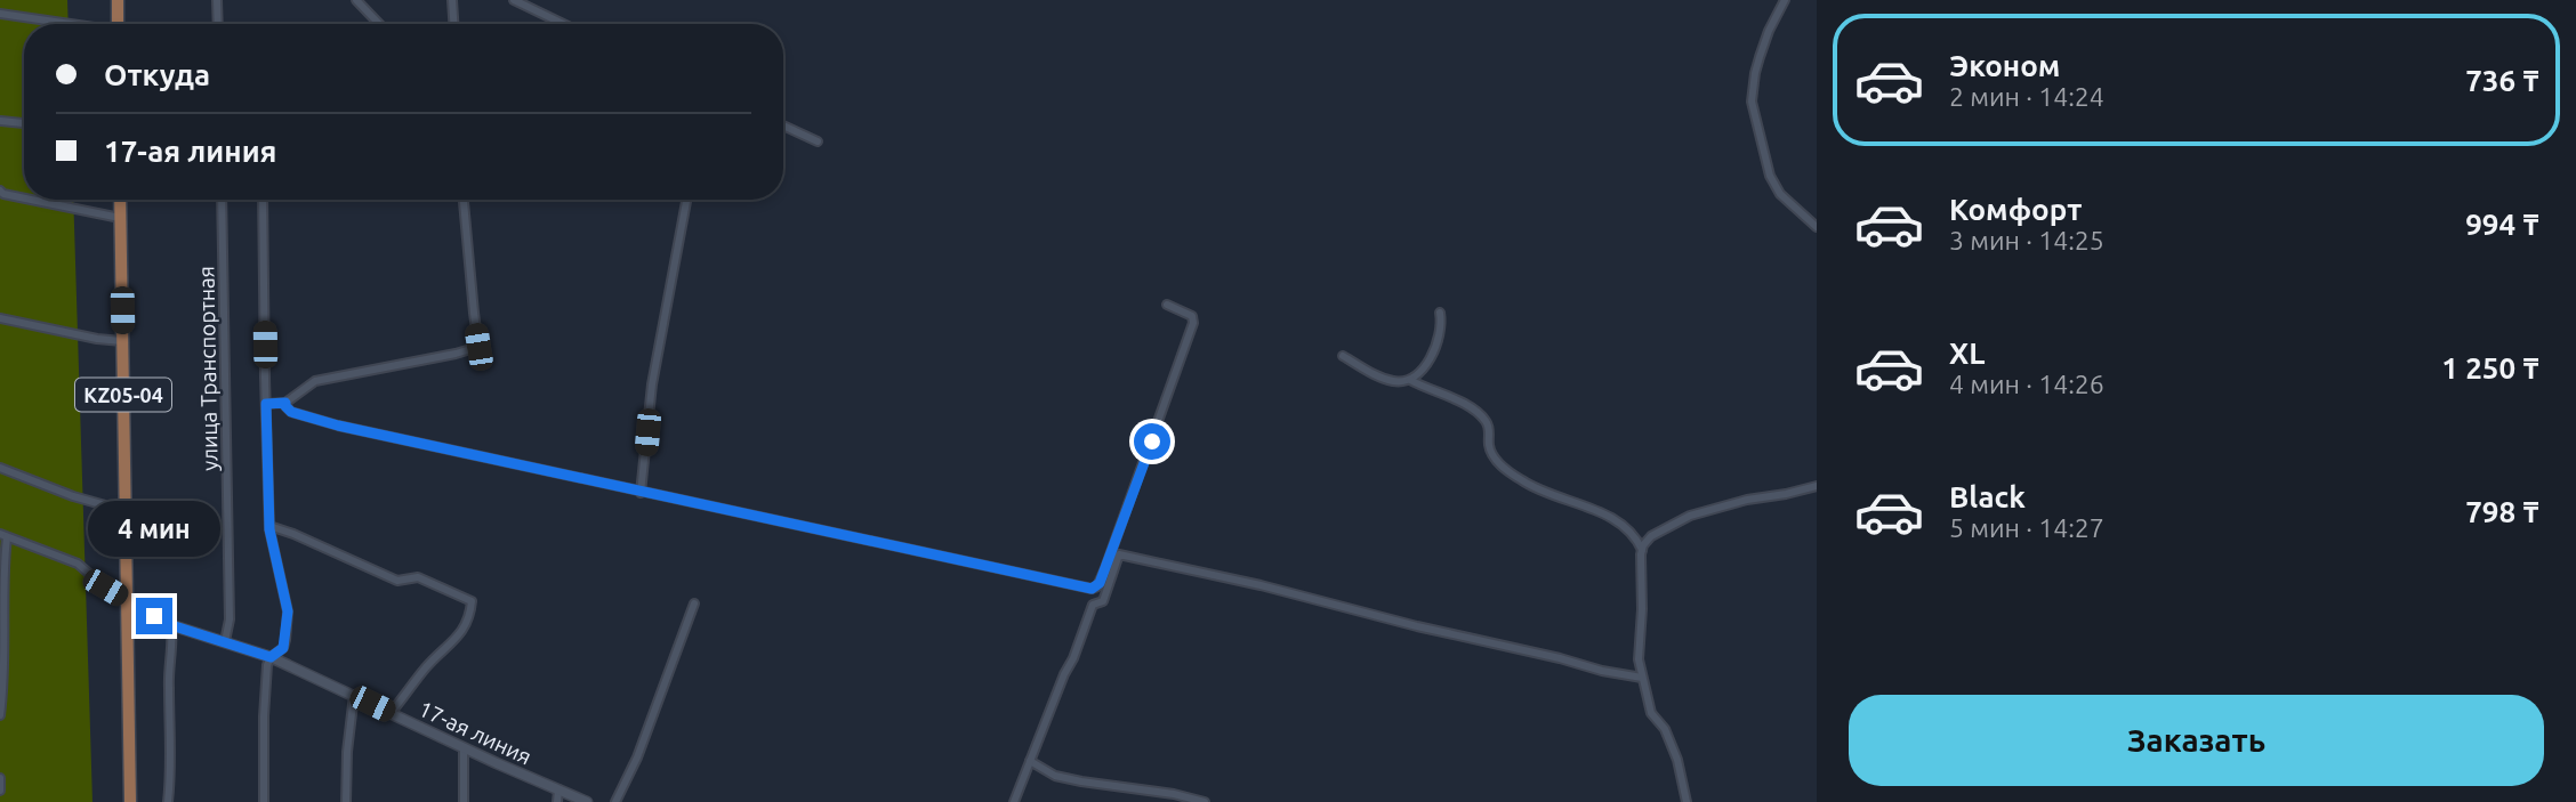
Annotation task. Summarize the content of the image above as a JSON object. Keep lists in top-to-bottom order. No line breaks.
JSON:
{"streets":{"main road":["KZ05-04"],"street":["улица Транспортная","17-ая линия"]},"crossings":[["улица Транспортная","17-ая линия"],["KZ05-04","17-ая линия"]],"page":{"list":[{"name":"Эконом","note":"2 мин · 14:24","value":"736 ₸"},{"name":"Комфорт","note":"3 мин · 14:25","value":"994 ₸"},{"name":"XL","note":"4 мин · 14:26","value":"1 250 ₸"},{"name":"Black","note":"5 мин · 14:27","value":"798 ₸"}],"banner":["Откуда","17-ая линия"],"bubble":"4 мин","buttons":"Заказать"}}
